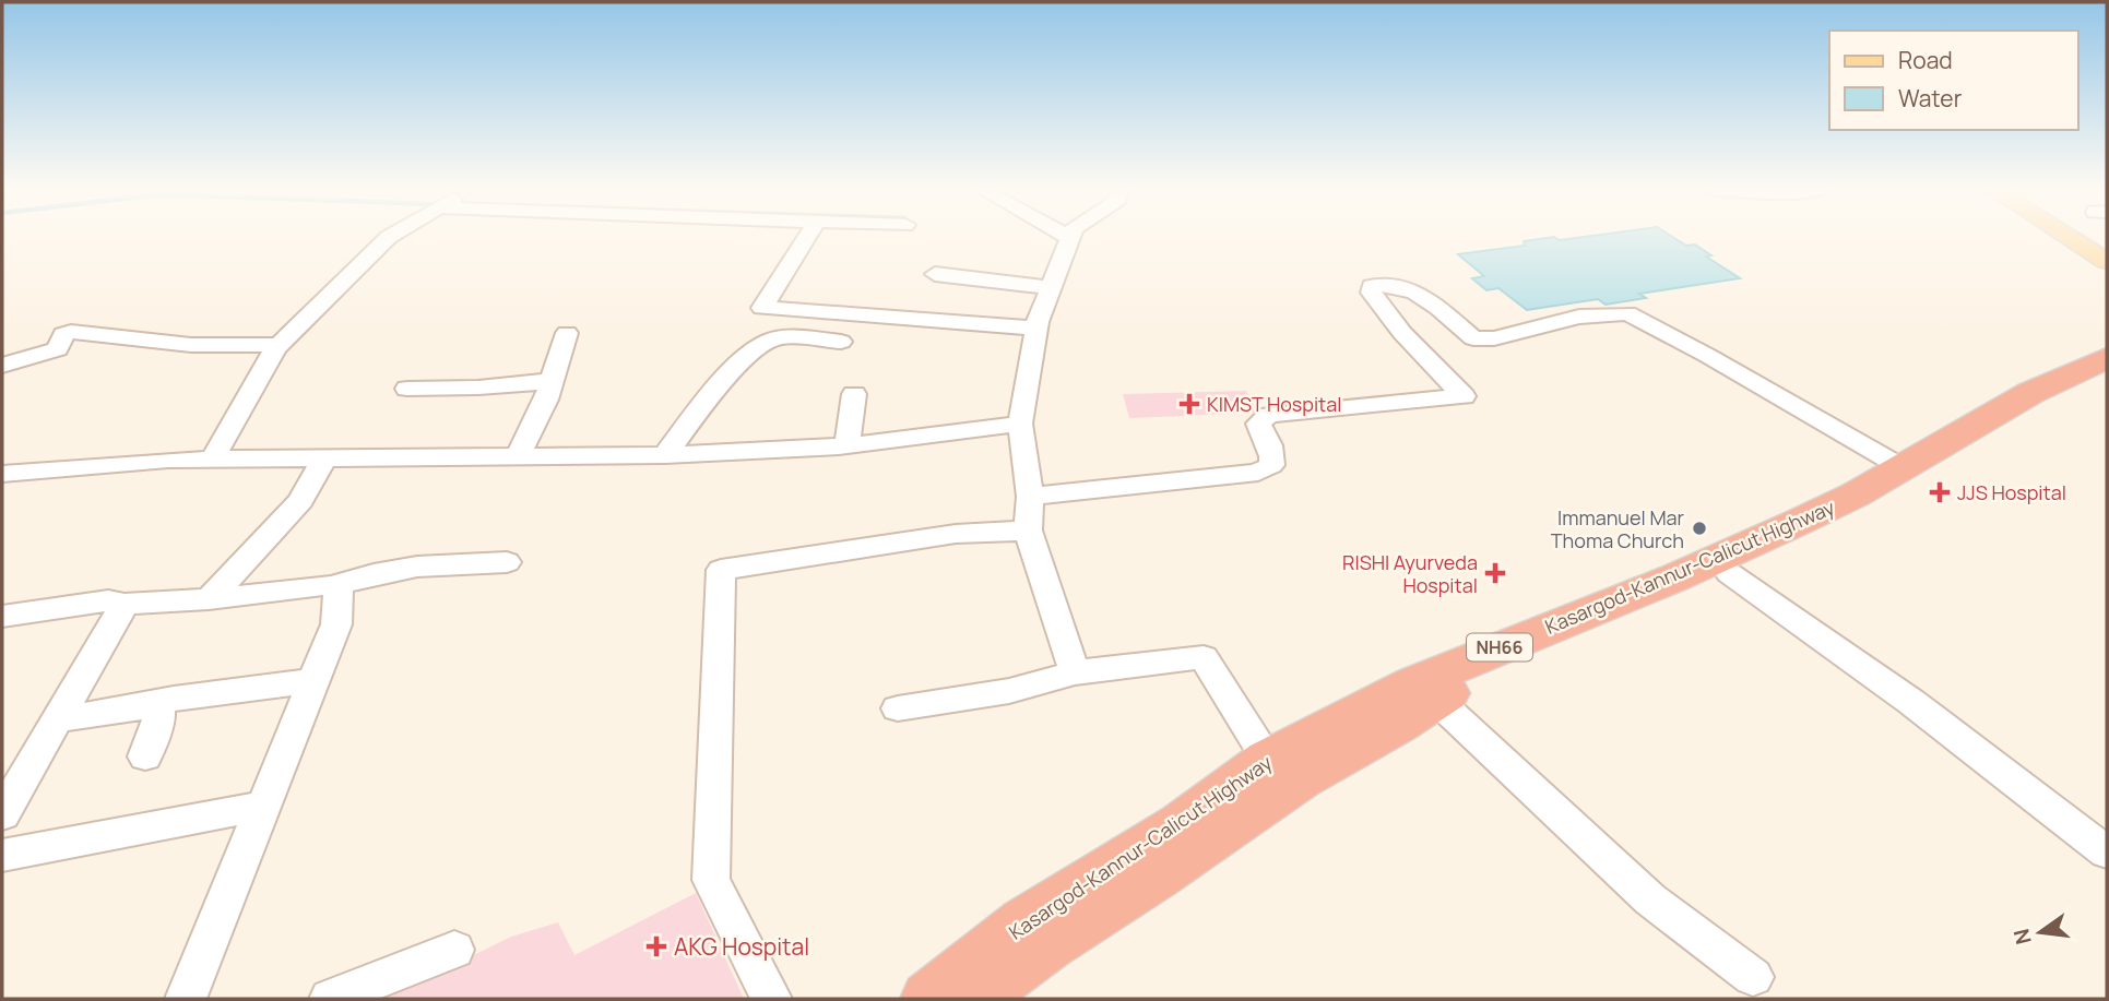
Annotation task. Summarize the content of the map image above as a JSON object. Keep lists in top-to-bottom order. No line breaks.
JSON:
{"streets":{"highway":["Kasargod-Kannur-Calicut Highway","NH66"]},"places":{"health":["KIMST Hospital","JJS Hospital","RISHI Ayurveda Hospital","AKG Hospital"],"other":["Immanuel Mar Thoma Church"]},"legend":["Road","Water"],"north":"left"}
